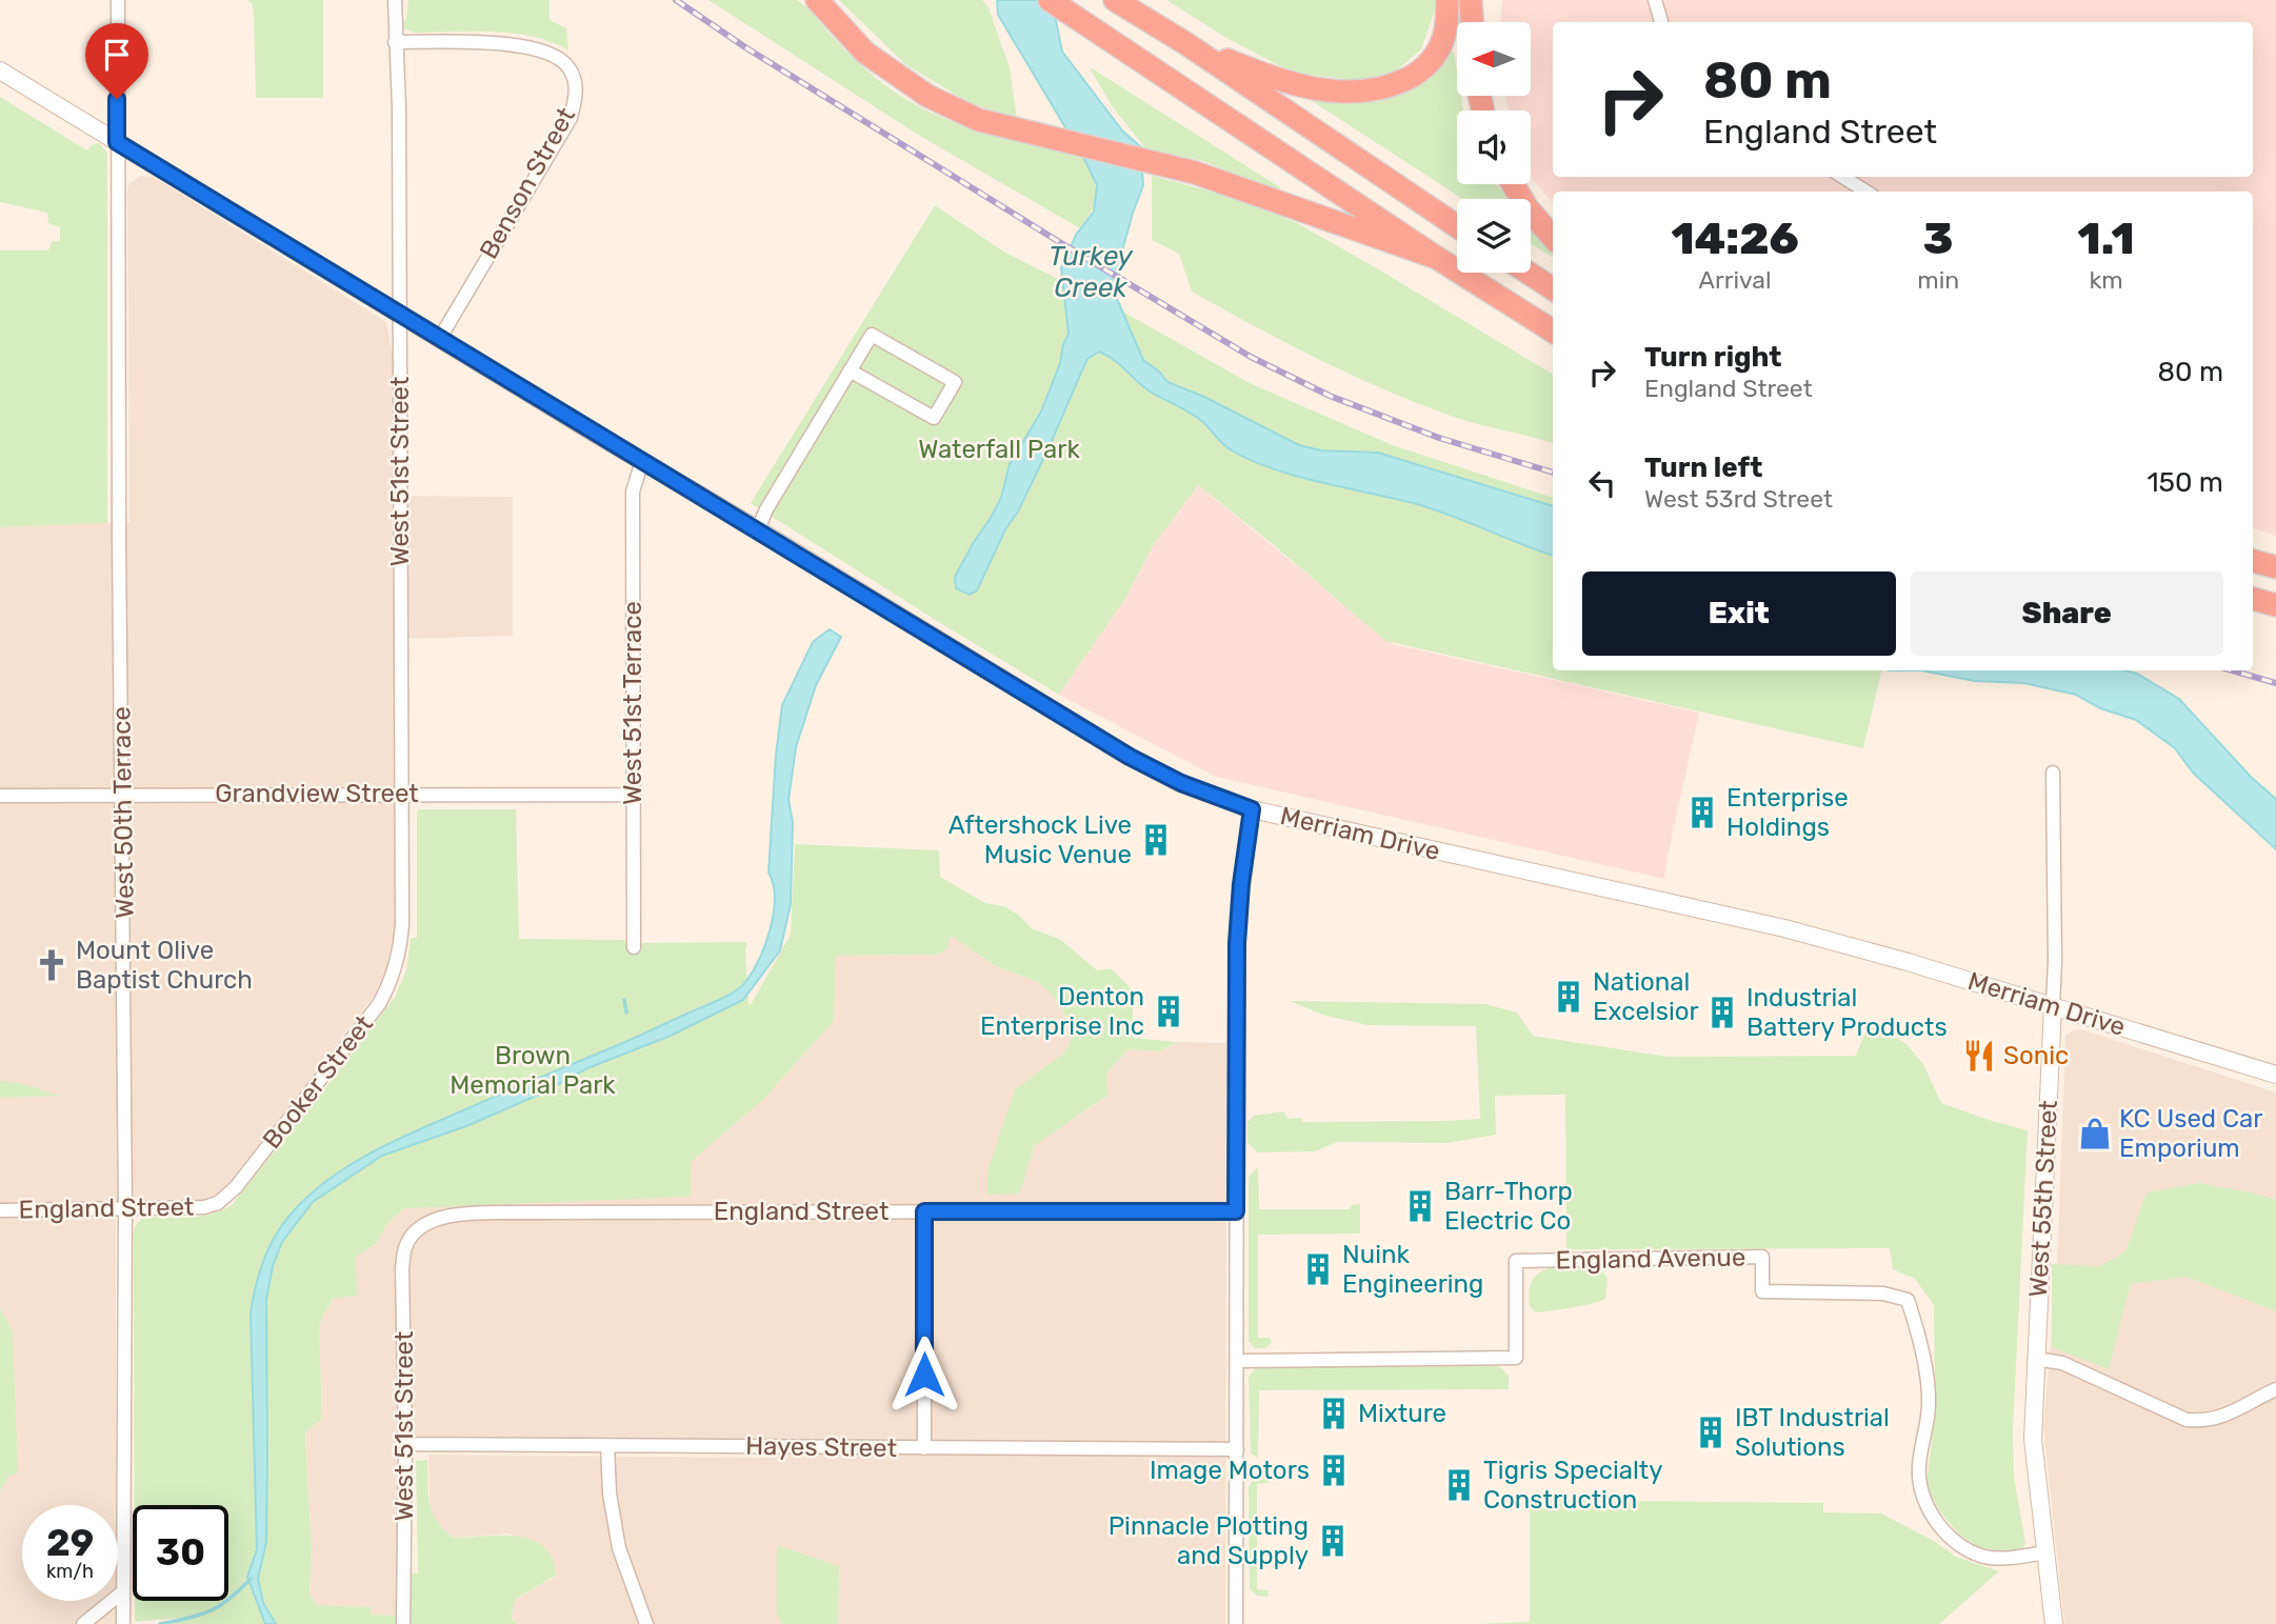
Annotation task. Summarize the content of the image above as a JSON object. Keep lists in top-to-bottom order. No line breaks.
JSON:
{"streets":{"main road":["Merriam Drive","West 55th Street"],"street":["Benson Street","West 51st Street","West 51st Terrace","Grandview Street","West 50th Terrace","Booker Street","England Street","England Avenue","Hayes Street"]},"crossings":[["Benson Street","West 51st Street"],["Benson Street","Merriam Drive"],["West 51st Street","Grandview Street"],["West 51st Street","Merriam Drive"],["West 51st Street","Booker Street"],["West 51st Street","England Street"],["West 51st Street","Hayes Street"],["West 51st Terrace","Grandview Street"],["West 51st Terrace","Merriam Drive"],["Grandview Street","West 50th Terrace"],["West 50th Terrace","Merriam Drive"],["West 50th Terrace","England Street"],["Merriam Drive","West 55th Street"],["Booker Street","England Street"],["West 55th Street","England Avenue"]],"water":["Turkey Creek"],"parks":["Waterfall Park","Brown Memorial Park"],"places":{"building":["Enterprise Holdings","Aftershock Live Music Venue","National Excelsior","Denton Enterprise Inc","Industrial Battery Products","Barr-Thorp Electric Co","Nuink Engineering","Mixture","IBT Industrial Solutions","Image Motors","Tigris Specialty Construction","Pinnacle Plotting and Supply"],"church":["Mount Olive Baptist Church"],"restaurant":["Sonic"],"shop":["KC Used Car Emporium"]},"north":"left","page":{"turn":["80 m","England Street"],"eta":["14:26","Arrival","3","min","1.1","km"],"list":[{"name":"Turn right","note":"England Street","value":"80 m"},{"name":"Turn left","note":"West 53rd Street","value":"150 m"}],"buttons":["Exit","Share"],"speed":"29 km/h","limit":"30"}}
